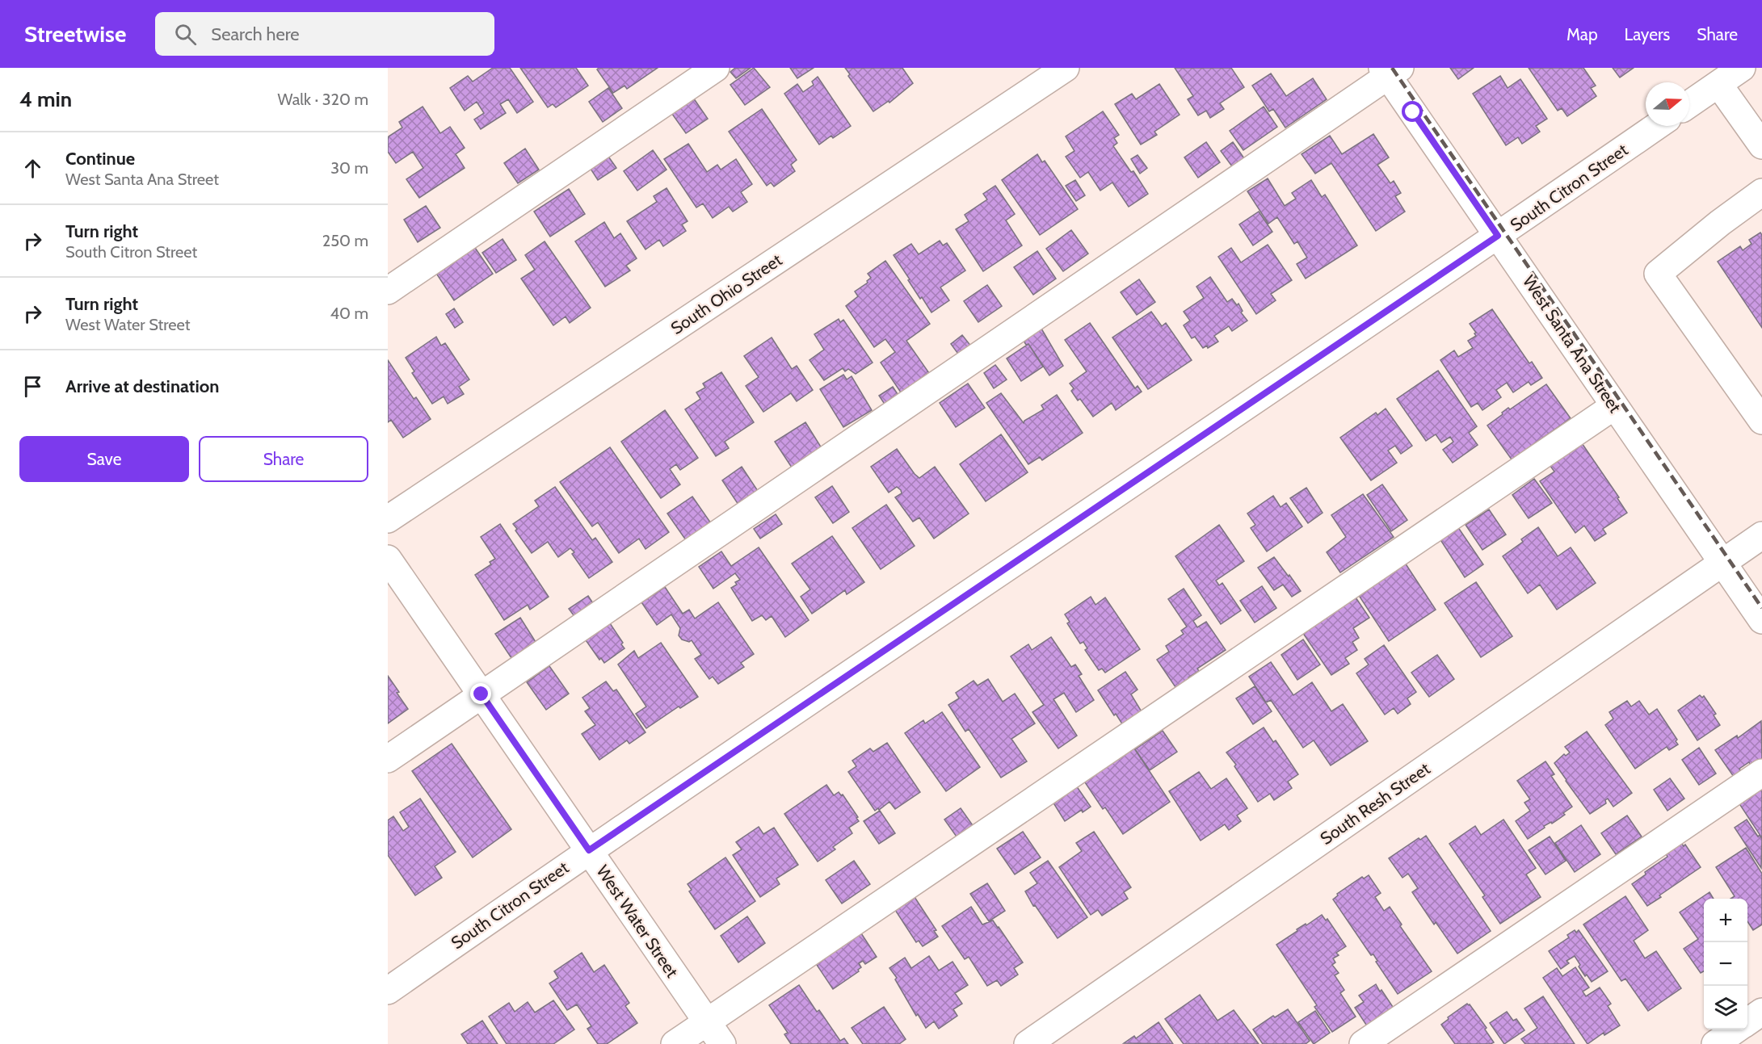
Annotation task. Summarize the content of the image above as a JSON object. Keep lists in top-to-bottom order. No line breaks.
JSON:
{"streets":{"street":["South Citron Street","South Ohio Street","West Santa Ana Street","South Resh Street","West Water Street"]},"crossings":[["South Citron Street","West Santa Ana Street"],["South Citron Street","West Water Street"],["West Santa Ana Street","South Resh Street"]],"north":"right","page":{"header":"Streetwise","search":"Search here","nav":["Map","Layers","Share"],"heading":["4 min","Walk · 320 m"],"list":[["Continue","West Santa Ana Street","30 m"],["Turn right","South Citron Street","250 m"],["Turn right","West Water Street","40 m"],"Arrive at destination"],"buttons":["Save","Share"],"map_buttons":["+","−"]}}
